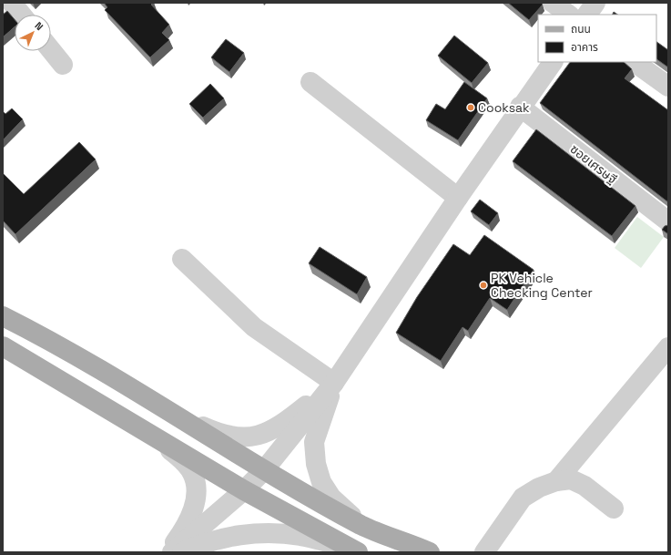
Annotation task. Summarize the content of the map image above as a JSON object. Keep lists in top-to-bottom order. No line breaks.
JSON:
{"streets":{"street":["ซอยเศรษฐี"]},"places":["Cooksak","PK Vehicle Checking Center"],"legend":["ถนน","อาคาร"],"north":"top right"}
